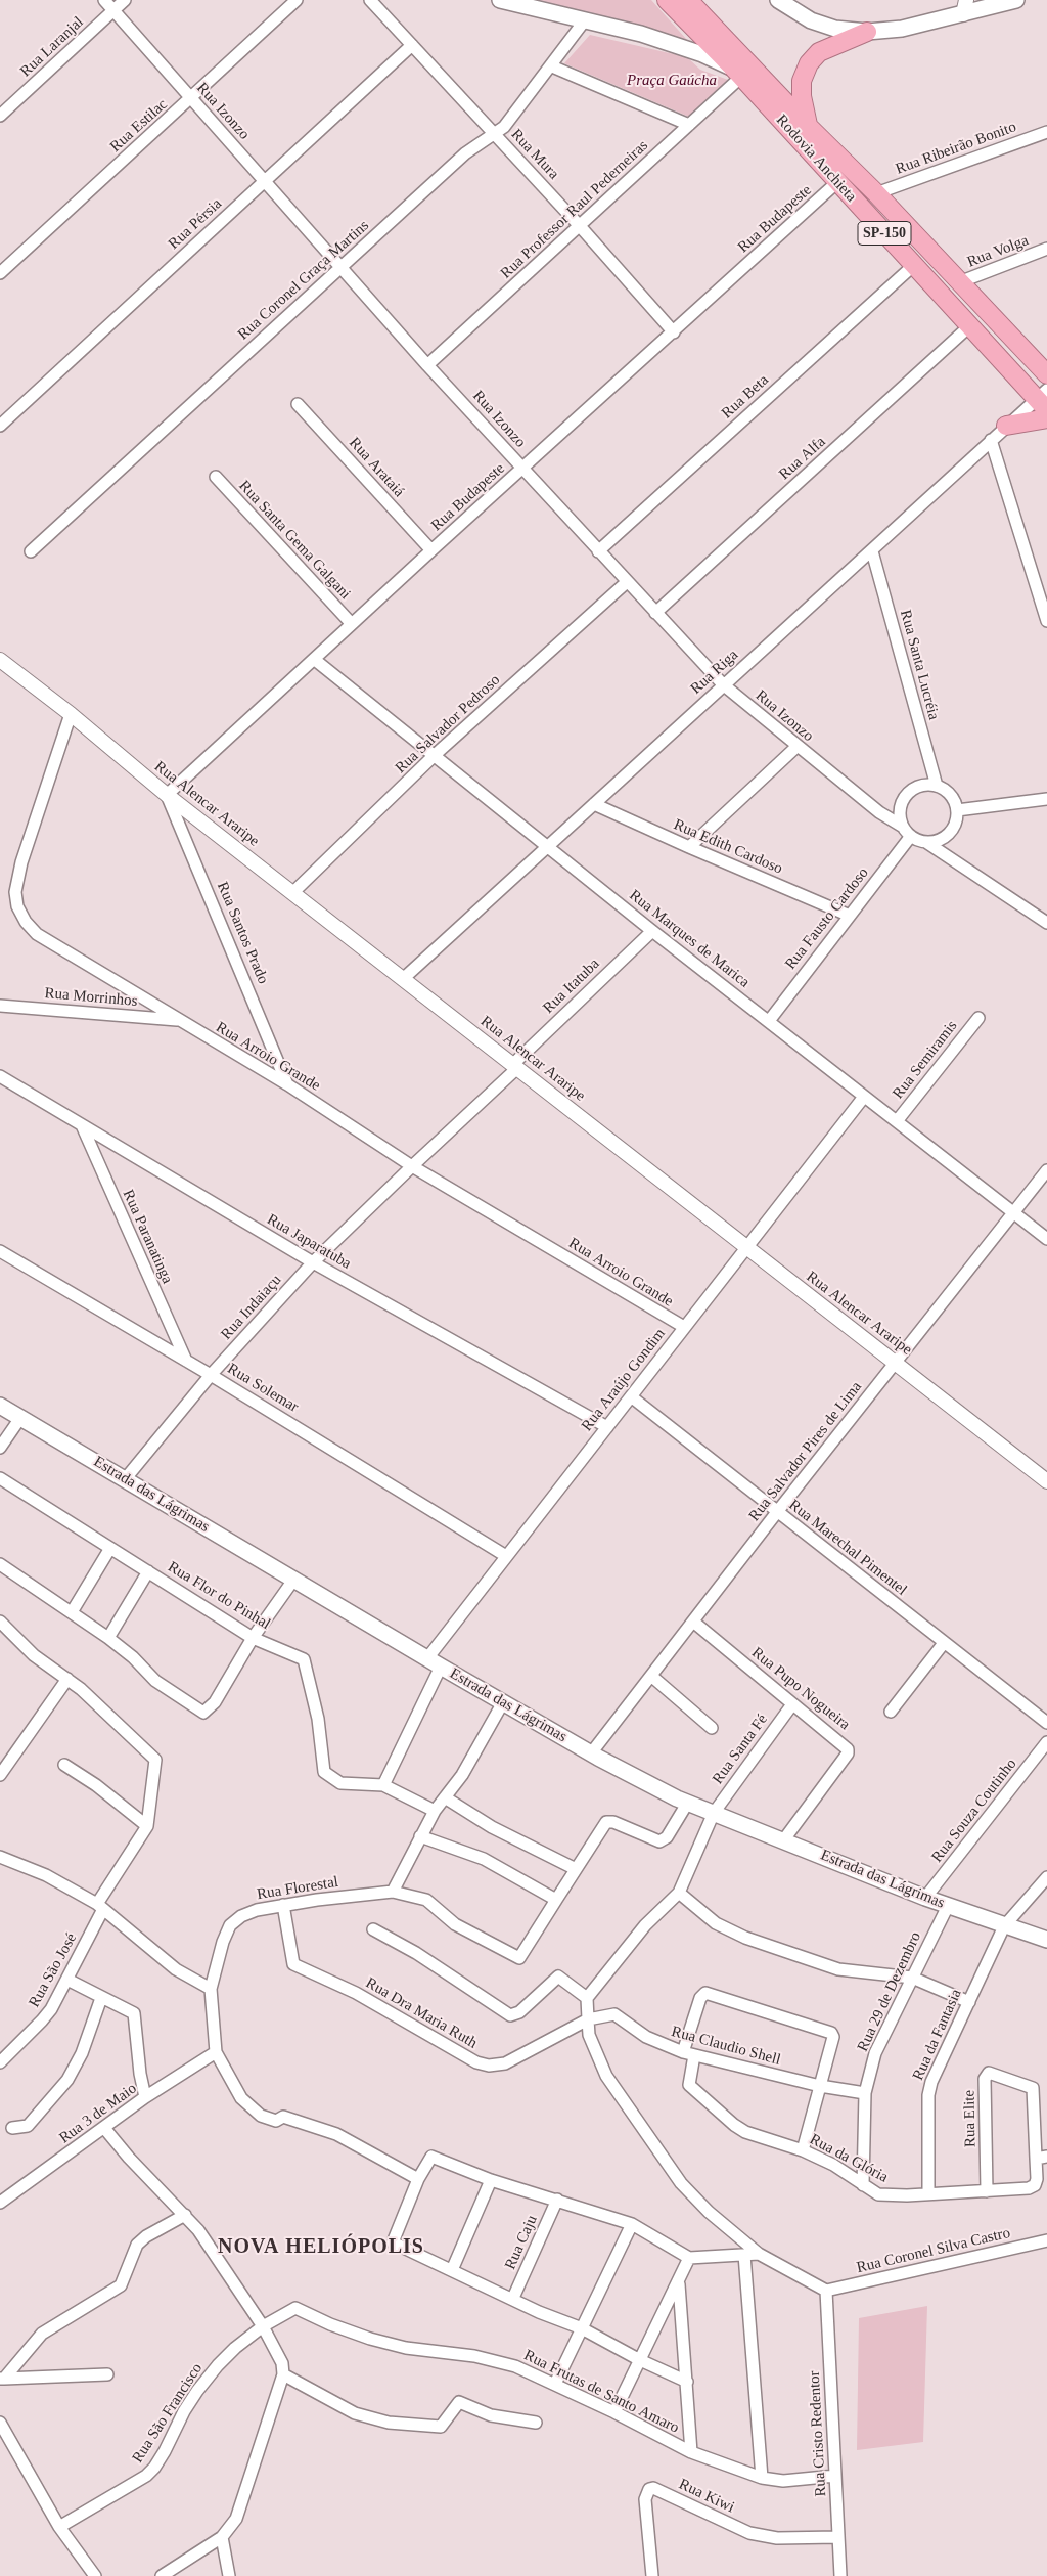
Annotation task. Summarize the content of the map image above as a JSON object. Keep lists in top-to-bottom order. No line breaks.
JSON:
{"streets":{"highway":["Rodovia Anchieta","SP-150"],"main road":["Estrada das Lágrimas"],"street":["Rua Laranjal","Rua Izonzo","Rua Estilac","Rua Ribeirão Bonito","Rua Mura","Rua Professor Raul Pederneiras","Rua Budapeste","Rua Pérsia","Rua Volga","Rua Coronel Graça Martins","Rua Beta","Rua Alfa","Rua Arataiá","Rua Santa Gema Galgani","Rua Santa Lucréia","Rua Riga","Rua Salvador Pedroso","Rua Alencar Araripe","Rua Edith Cardoso","Rua Fausto Cardoso","Rua Santos Prado","Rua Marques de Marica","Rua Itatuba","Rua Morrinhos","Rua Arroio Grande","Rua Semiramis","Rua Paranatinga","Rua Japaratuba","Rua Indaiaçu","Rua Araújo Gondim","Rua Solemar","Rua Salvador Pires de Lima","Rua Marechal Pimentel","Rua Flor do Pinhal","Rua Pupo Nogueira","Rua Santa Fé","Rua Souza Coutinho","Rua Florestal","Rua São José","Rua 29 de Dezembro","Rua Dra Maria Ruth","Rua da Fantasia","Rua Claudio Shell","Rua 3 de Maio","Rua Elite","Rua da Glória","Rua Caju","Rua Coronel Silva Castro","Rua Frutas de Santo Amaro","Rua São Francisco","Rua Cristo Redentor","Rua Kiwi"]},"crossings":[["Rua Laranjal","Rua Izonzo"],["Rua Izonzo","Rua Estilac"],["Rua Izonzo","Rua Professor Raul Pederneiras"],["Rua Izonzo","Rua Budapeste"],["Rua Izonzo","Rua Pérsia"],["Rua Izonzo","Rua Coronel Graça Martins"],["Rua Izonzo","Rua Beta"],["Rua Izonzo","Rua Alfa"],["Rua Izonzo","Rua Santa Lucréia"],["Rua Izonzo","Rua Riga"],["Rua Izonzo","Rua Salvador Pedroso"],["Rua Izonzo","Rua Fausto Cardoso"],["Rua Ribeirão Bonito","Rodovia Anchieta"],["Rua Mura","Rua Professor Raul Pederneiras"],["Rua Mura","Rua Budapeste"],["Rua Mura","Rua Pérsia"],["Rua Mura","Rua Coronel Graça Martins"],["Rodovia Anchieta","Rua Professor Raul Pederneiras"],["Rodovia Anchieta","Rua Budapeste"],["Rodovia Anchieta","Rua Volga"],["Rodovia Anchieta","Rua Beta"],["Rodovia Anchieta","Rua Alfa"],["Rodovia Anchieta","Rua Riga"],["Rua Budapeste","Rua Arataiá"],["Rua Budapeste","Rua Santa Gema Galgani"],["Rua Budapeste","Rua Alencar Araripe"],["Rua Budapeste","Rua Santos Prado"],["Rua Budapeste","Rua Marques de Marica"],["Rua Santa Lucréia","Rua Riga"],["Rua Santa Lucréia","Rua Fausto Cardoso"],["Rua Riga","Rua Alencar Araripe"],["Rua Riga","Rua Edith Cardoso"],["Rua Riga","Rua Marques de Marica"],["Rua Salvador Pedroso","Rua Alencar Araripe"],["Rua Salvador Pedroso","Rua Marques de Marica"],["Rua Alencar Araripe","Rua Santos Prado"],["Rua Alencar Araripe","Rua Itatuba"],["Rua Alencar Araripe","Rua Arroio Grande"],["Rua Alencar Araripe","Rua Araújo Gondim"],["Rua Alencar Araripe","Rua Salvador Pires de Lima"],["Rua Edith Cardoso","Rua Fausto Cardoso"],["Rua Fausto Cardoso","Rua Marques de Marica"],["Rua Santos Prado","Rua Arroio Grande"],["Rua Marques de Marica","Rua Itatuba"],["Rua Marques de Marica","Rua Semiramis"],["Rua Marques de Marica","Rua Araújo Gondim"],["Rua Marques de Marica","Rua Salvador Pires de Lima"],["Rua Itatuba","Rua Arroio Grande"],["Rua Itatuba","Rua Indaiaçu"],["Rua Morrinhos","Rua Arroio Grande"],["Rua Arroio Grande","Rua Indaiaçu"],["Rua Arroio Grande","Rua Araújo Gondim"],["Rua Paranatinga","Rua Japaratuba"],["Rua Paranatinga","Rua Solemar"],["Rua Japaratuba","Rua Indaiaçu"],["Rua Japaratuba","Rua Araújo Gondim"],["Rua Indaiaçu","Rua Solemar"],["Rua Indaiaçu","Estrada das Lágrimas"],["Rua Araújo Gondim","Rua Solemar"],["Rua Araújo Gondim","Estrada das Lágrimas"],["Rua Araújo Gondim","Rua Marechal Pimentel"],["Rua Araújo Gondim","Rua Flor do Pinhal"],["Rua Salvador Pires de Lima","Estrada das Lágrimas"],["Rua Salvador Pires de Lima","Rua Marechal Pimentel"],["Rua Salvador Pires de Lima","Rua Pupo Nogueira"],["Estrada das Lágrimas","Rua Pupo Nogueira"],["Estrada das Lágrimas","Rua Santa Fé"],["Estrada das Lágrimas","Rua Souza Coutinho"],["Estrada das Lágrimas","Rua 29 de Dezembro"],["Estrada das Lágrimas","Rua da Fantasia"],["Rua Pupo Nogueira","Rua Santa Fé"],["Rua Florestal","Rua Dra Maria Ruth"],["Rua Florestal","Rua 3 de Maio"],["Rua 29 de Dezembro","Rua Claudio Shell"],["Rua 29 de Dezembro","Rua da Glória"],["Rua Dra Maria Ruth","Rua Claudio Shell"],["Rua da Fantasia","Rua da Glória"],["Rua Claudio Shell","Rua da Glória"],["Rua Elite","Rua da Glória"],["Rua Coronel Silva Castro","Rua Cristo Redentor"],["Rua Frutas de Santo Amaro","Rua São Francisco"],["Rua Frutas de Santo Amaro","Rua Cristo Redentor"],["Rua Cristo Redentor","Rua Kiwi"]],"districts":["NOVA HELIÓPOLIS"],"parks":["Praça Gaúcha"]}
